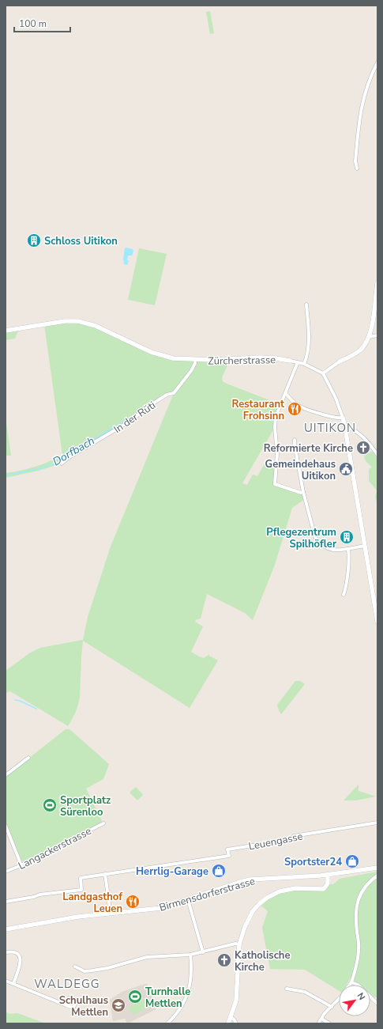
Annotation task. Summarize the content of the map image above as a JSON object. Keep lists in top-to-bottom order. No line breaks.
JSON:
{"streets":{"street":["Zürcherstrasse","In der Rüti","Leuengasse","Langackerstrasse","Birmensdorferstrasse"]},"crossings":[["Zürcherstrasse","In der Rüti"]],"districts":["UITIKON","WALDEGG"],"water":["Dorfbach"],"places":{"building":["Schloss Uitikon","Pflegezentrum Spilhöfler"],"restaurant":["Restaurant Frohsinn","Landgasthof Leuen"],"church":["Reformierte Kirche","Katholische Kirche"],"public building":["Gemeindehaus Uitikon"],"sports":["Sportplatz Sürenloo","Turnhalle Mettlen"],"shop":["Sportster24","Herrlig-Garage"],"school or university":["Schulhaus Mettlen"]},"scale_bar":"100 m","north":"top right"}
